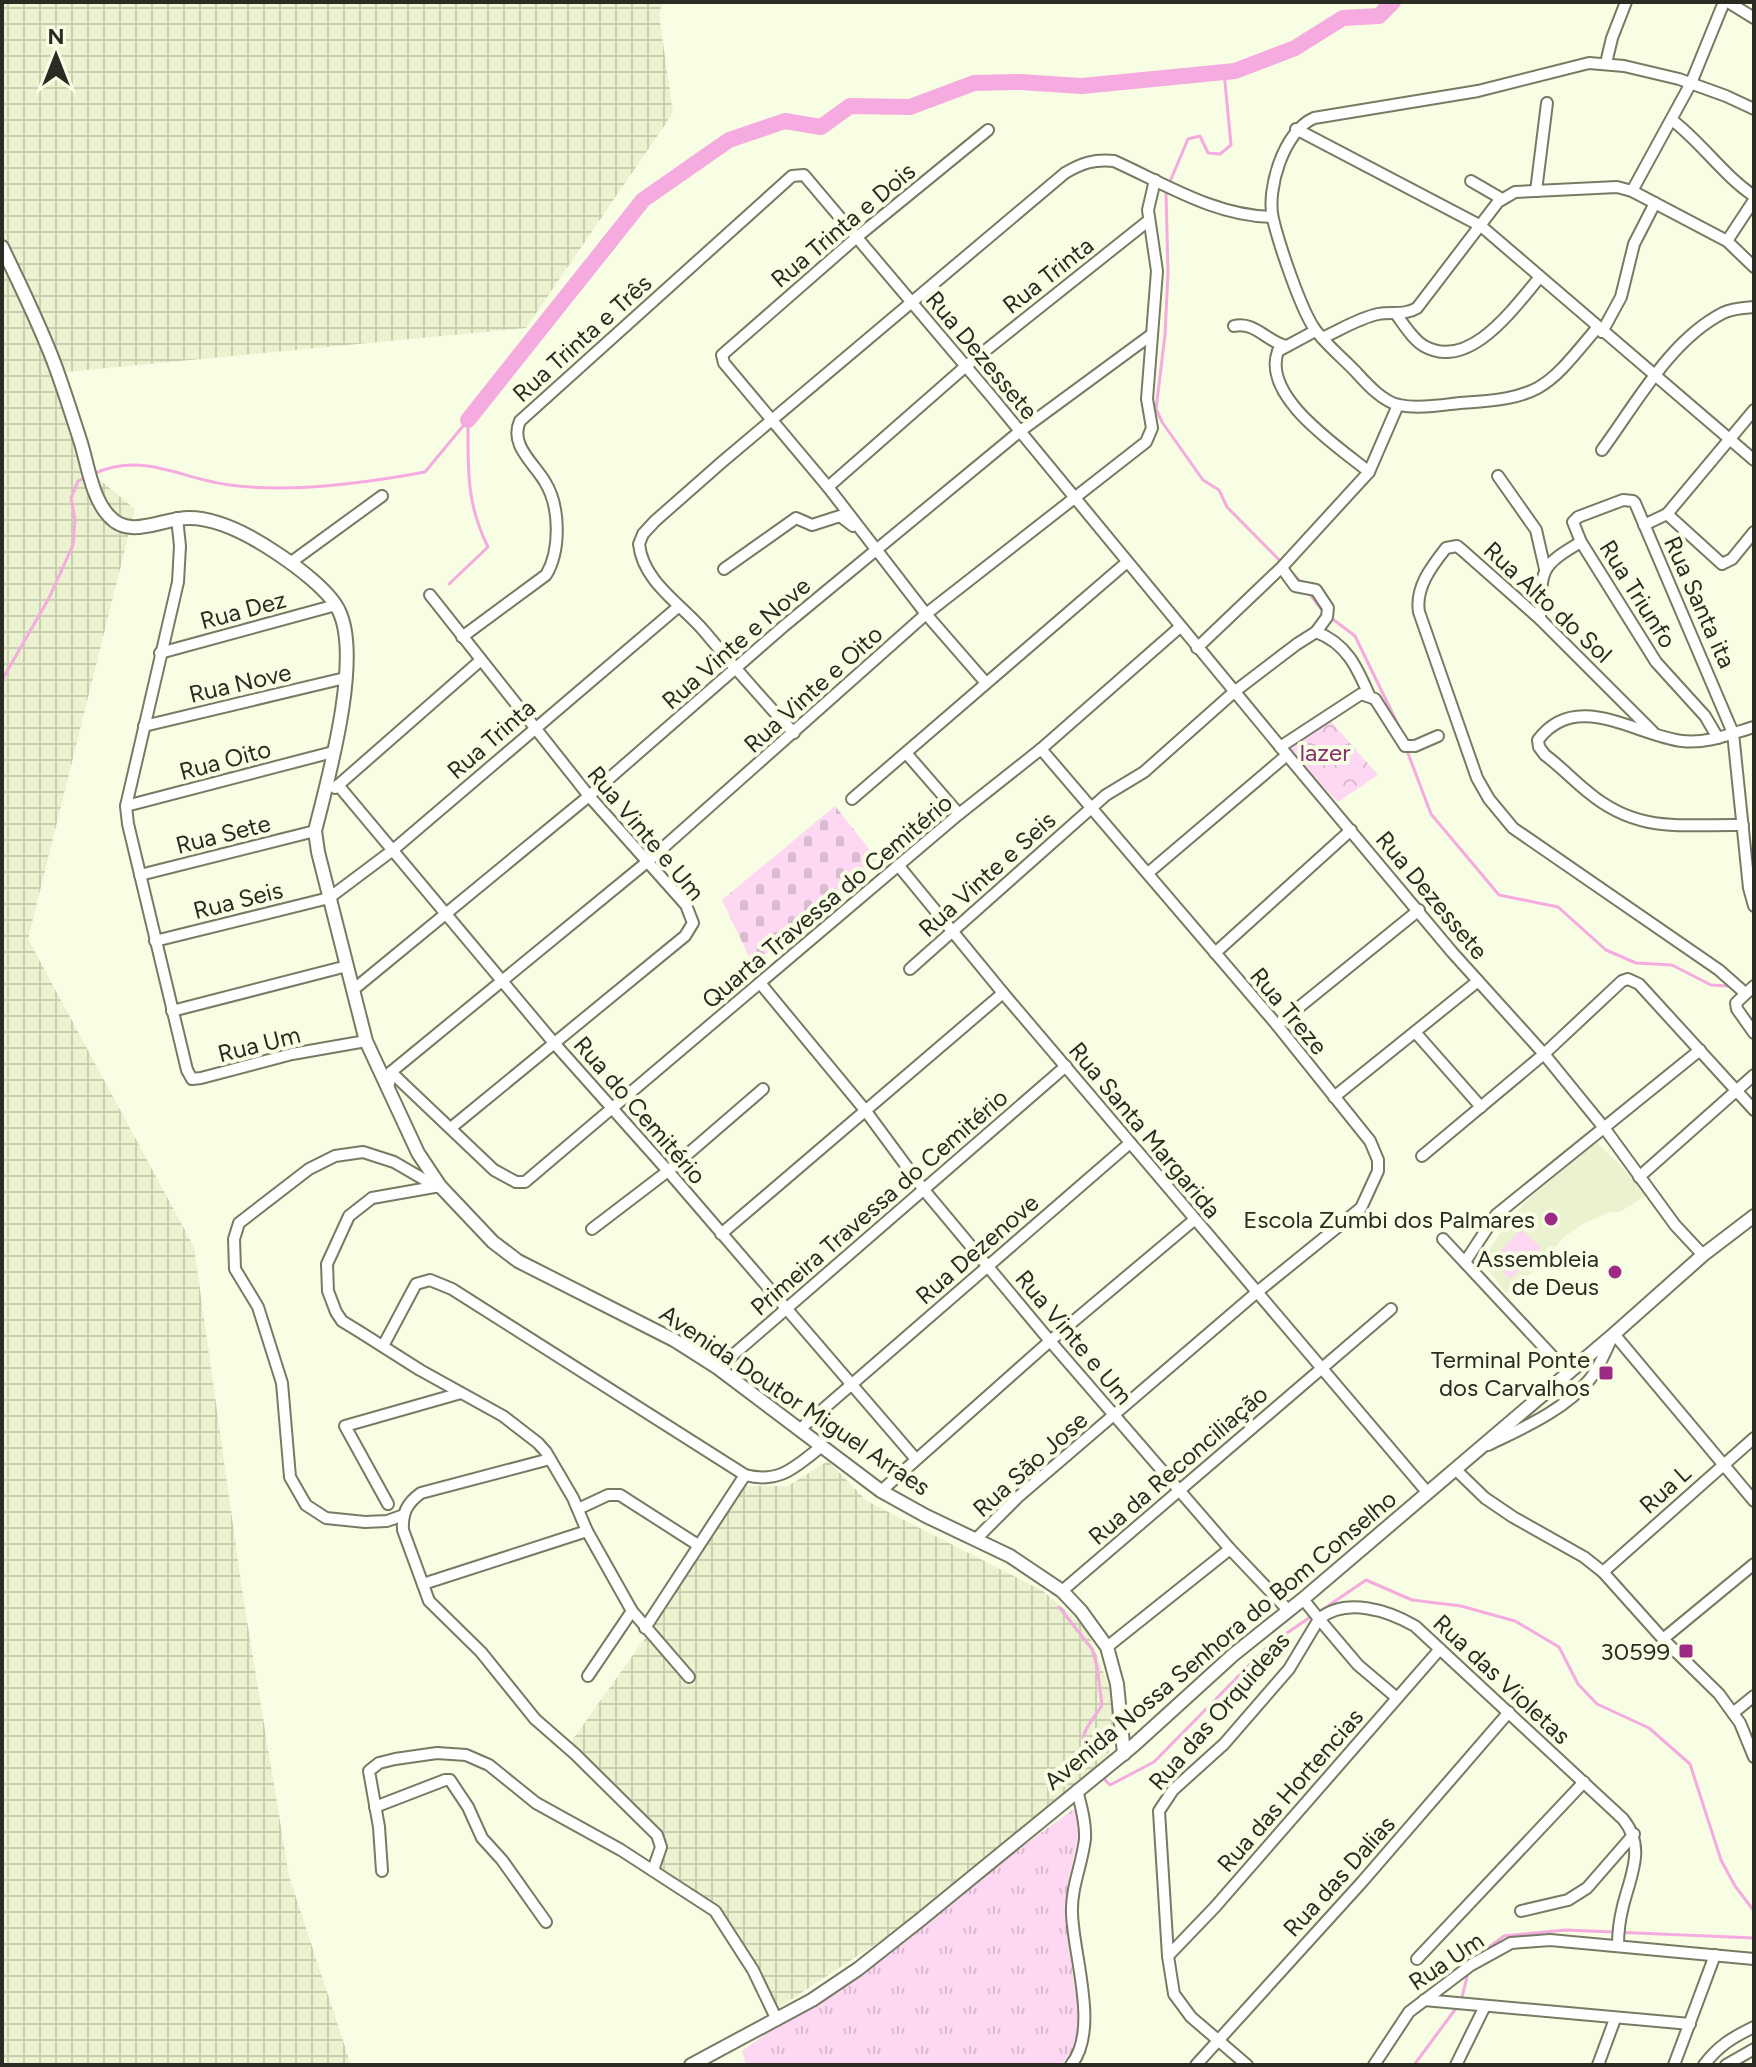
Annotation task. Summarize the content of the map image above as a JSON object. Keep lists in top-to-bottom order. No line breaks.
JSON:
{"streets":{"main road":["Avenida Doutor Miguel Arraes","Avenida Nossa Senhora do Bom Conselho"],"street":["Rua Trinta e Dois","Rua Trinta","Rua Trinta e Três","Rua Dezessete","Rua Triunfo","Rua Alto do Sol","Rua Santa ita","Rua Dez","Rua Vinte e Nove","Rua Nove","Rua Vinte e Oito","Rua Oito","Rua Vinte e Um","Rua Sete","Rua Vinte e Seis","Rua Seis","Quarta Travessa do Cemitério","Rua Treze","Rua Um","Rua do Cemitério","Rua Santa Margarida","Primeira Travessa do Cemitério","Rua Dezenove","Rua São Jose","Rua da Reconciliação","Rua L","Rua das Violetas","Rua das Orquideas","Rua das Hortencias","Rua das Dalias"]},"crossings":[["Rua Trinta e Dois","Rua Dezessete"],["Rua Trinta","Rua Dezessete"],["Rua Trinta","Rua Vinte e Um"],["Rua Trinta","Rua Seis"],["Rua Trinta","Rua do Cemitério"],["Rua Trinta","Avenida Doutor Miguel Arraes"],["Rua Trinta e Três","Rua Dezessete"],["Rua Trinta e Três","Rua Vinte e Um"],["Rua Dezessete","Rua Vinte e Nove"],["Rua Dezessete","Rua Vinte e Oito"],["Rua Dezessete","Rua Vinte e Seis"],["Rua Dezessete","Quarta Travessa do Cemitério"],["Rua Dezessete","Avenida Nossa Senhora do Bom Conselho"],["Rua Triunfo","Rua Santa ita"],["Rua Vinte e Nove","Rua Vinte e Oito"],["Rua Vinte e Nove","Rua Vinte e Um"],["Rua Vinte e Nove","Rua do Cemitério"],["Rua Vinte e Nove","Avenida Doutor Miguel Arraes"],["Rua Vinte e Oito","Rua Vinte e Um"],["Rua Vinte e Oito","Rua do Cemitério"],["Rua Vinte e Um","Quarta Travessa do Cemitério"],["Rua Vinte e Um","Rua do Cemitério"],["Rua Vinte e Um","Primeira Travessa do Cemitério"],["Rua Vinte e Um","Rua Dezenove"],["Rua Vinte e Um","Rua São Jose"],["Rua Vinte e Um","Rua da Reconciliação"],["Rua Vinte e Um","Avenida Nossa Senhora do Bom Conselho"],["Rua Sete","Avenida Doutor Miguel Arraes"],["Rua Vinte e Seis","Rua Treze"],["Rua Vinte e Seis","Rua Santa Margarida"],["Rua Seis","Avenida Doutor Miguel Arraes"],["Quarta Travessa do Cemitério","Rua Treze"],["Quarta Travessa do Cemitério","Rua do Cemitério"],["Quarta Travessa do Cemitério","Rua Santa Margarida"],["Rua Treze","Rua Santa Margarida"],["Rua Treze","Rua São Jose"],["Rua Um","Avenida Doutor Miguel Arraes"],["Rua Um","Rua das Violetas"],["Rua do Cemitério","Primeira Travessa do Cemitério"],["Rua do Cemitério","Rua Dezenove"],["Rua Santa Margarida","Primeira Travessa do Cemitério"],["Rua Santa Margarida","Rua Dezenove"],["Rua Santa Margarida","Rua São Jose"],["Rua Santa Margarida","Rua da Reconciliação"],["Rua Santa Margarida","Avenida Nossa Senhora do Bom Conselho"],["Primeira Travessa do Cemitério","Avenida Doutor Miguel Arraes"],["Rua Dezenove","Avenida Doutor Miguel Arraes"],["Avenida Doutor Miguel Arraes","Rua São Jose"],["Avenida Doutor Miguel Arraes","Rua da Reconciliação"],["Avenida Doutor Miguel Arraes","Avenida Nossa Senhora do Bom Conselho"],["Avenida Nossa Senhora do Bom Conselho","Rua das Orquideas"],["Rua das Violetas","Rua das Orquideas"],["Rua das Violetas","Rua das Hortencias"],["Rua das Violetas","Rua das Dalias"],["Rua das Orquideas","Rua das Hortencias"],["Rua das Orquideas","Rua das Dalias"]],"parks":["lazer"],"places":{"other":["Escola Zumbi dos Palmares","Assembleia de Deus"],"transit":["Terminal Ponte dos Carvalhos","30599"]},"north":"top"}
